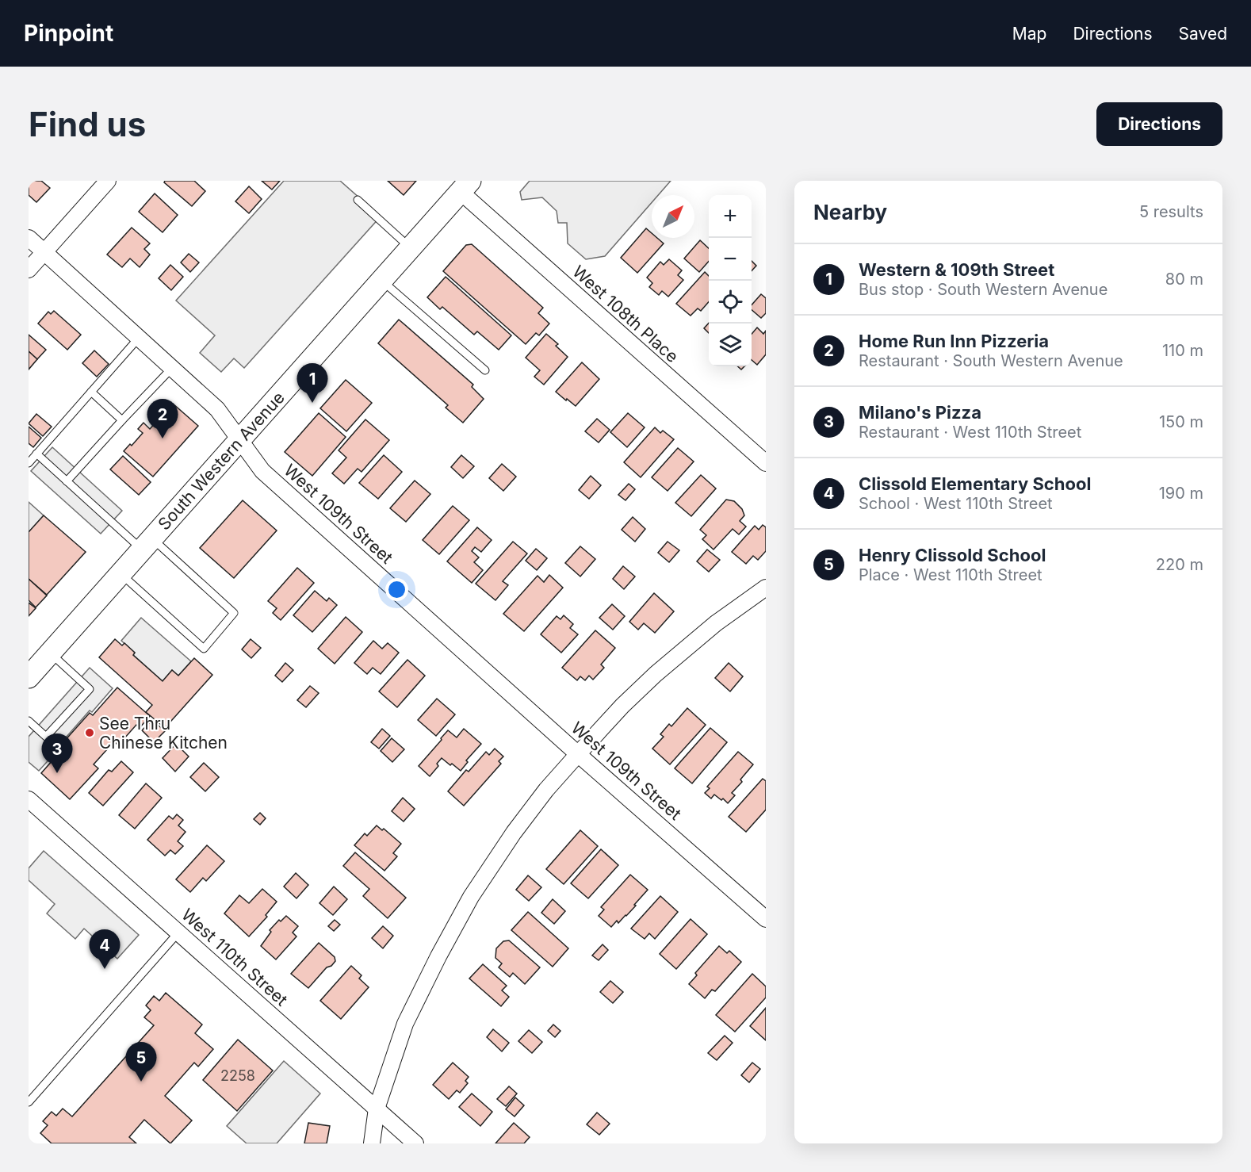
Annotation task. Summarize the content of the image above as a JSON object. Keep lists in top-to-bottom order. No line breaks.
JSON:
{"streets":{"main road":["South Western Avenue"],"street":["West 108th Place","West 109th Street","West 110th Street"]},"crossings":[["West 108th Place","South Western Avenue"],["South Western Avenue","West 109th Street"]],"places":["See Thru Chinese Kitchen"],"house_numbers":["2258"],"north":"top right","page":{"header":"Pinpoint","nav":["Map","Directions","Saved"],"buttons":"Directions","title":"Find us","heading":["Nearby","5 results"],"map_buttons":["+","−"],"list":[{"mark":"1","name":"Western & 109th Street","note":"Bus stop · South Western Avenue","value":"80 m"},{"mark":"2","name":"Home Run Inn Pizzeria","note":"Restaurant · South Western Avenue","value":"110 m"},{"mark":"3","name":"Milano's Pizza","note":"Restaurant · West 110th Street","value":"150 m"},{"mark":"4","name":"Clissold Elementary School","note":"School · West 110th Street","value":"190 m"},{"mark":"5","name":"Henry Clissold School","note":"Place · West 110th Street","value":"220 m"}],"pins":["1","2","3","4","5"]}}
